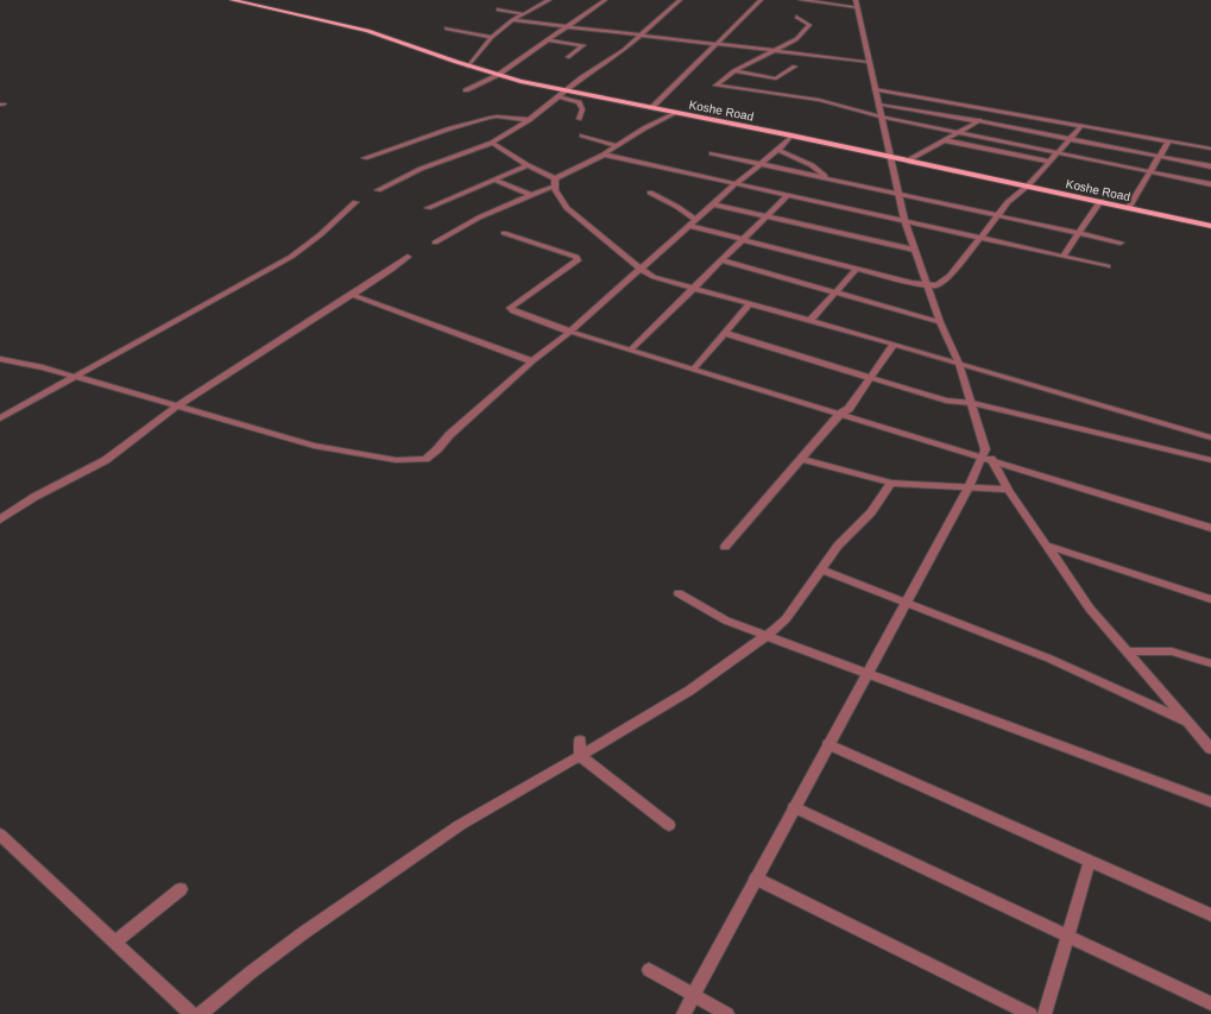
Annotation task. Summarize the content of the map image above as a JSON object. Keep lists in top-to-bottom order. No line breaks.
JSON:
{"streets":{"main road":["Koshe Road"]}}
